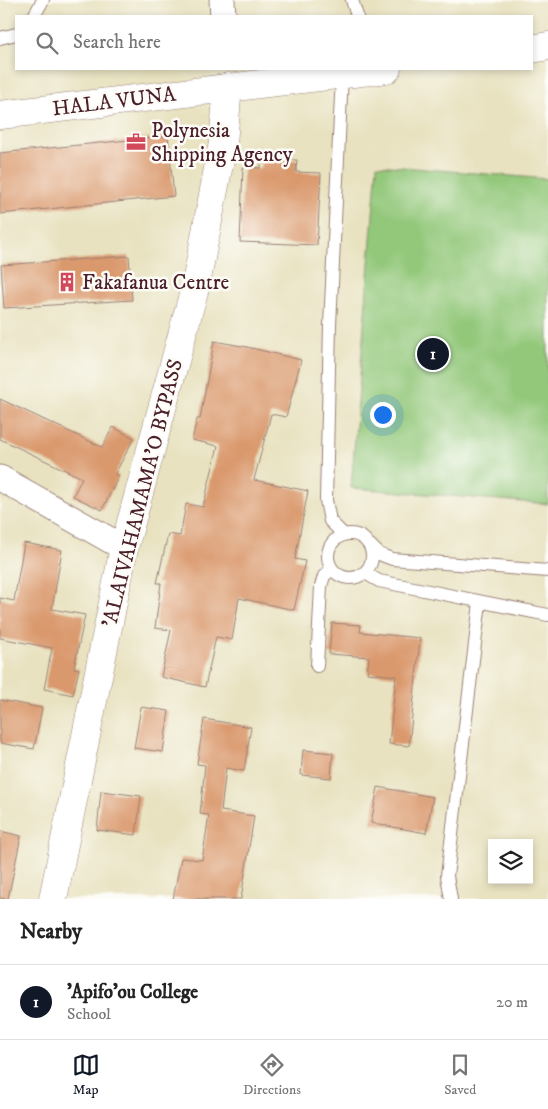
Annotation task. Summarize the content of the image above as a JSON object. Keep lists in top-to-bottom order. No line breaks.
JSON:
{"streets":{"main road":["HALA VUNA","'ALAIVAHAMAMA'O BYPASS"]},"crossings":[["HALA VUNA","'ALAIVAHAMAMA'O BYPASS"]],"places":{"office":["Polynesia Shipping Agency"],"building":["Fakafanua Centre"]},"page":{"search":"Search here","pins":"1","heading":"Nearby","list":[{"mark":"1","name":"'Apifo'ou College","note":"School","value":"20 m"}],"nav":["Map","Directions","Saved"]}}
